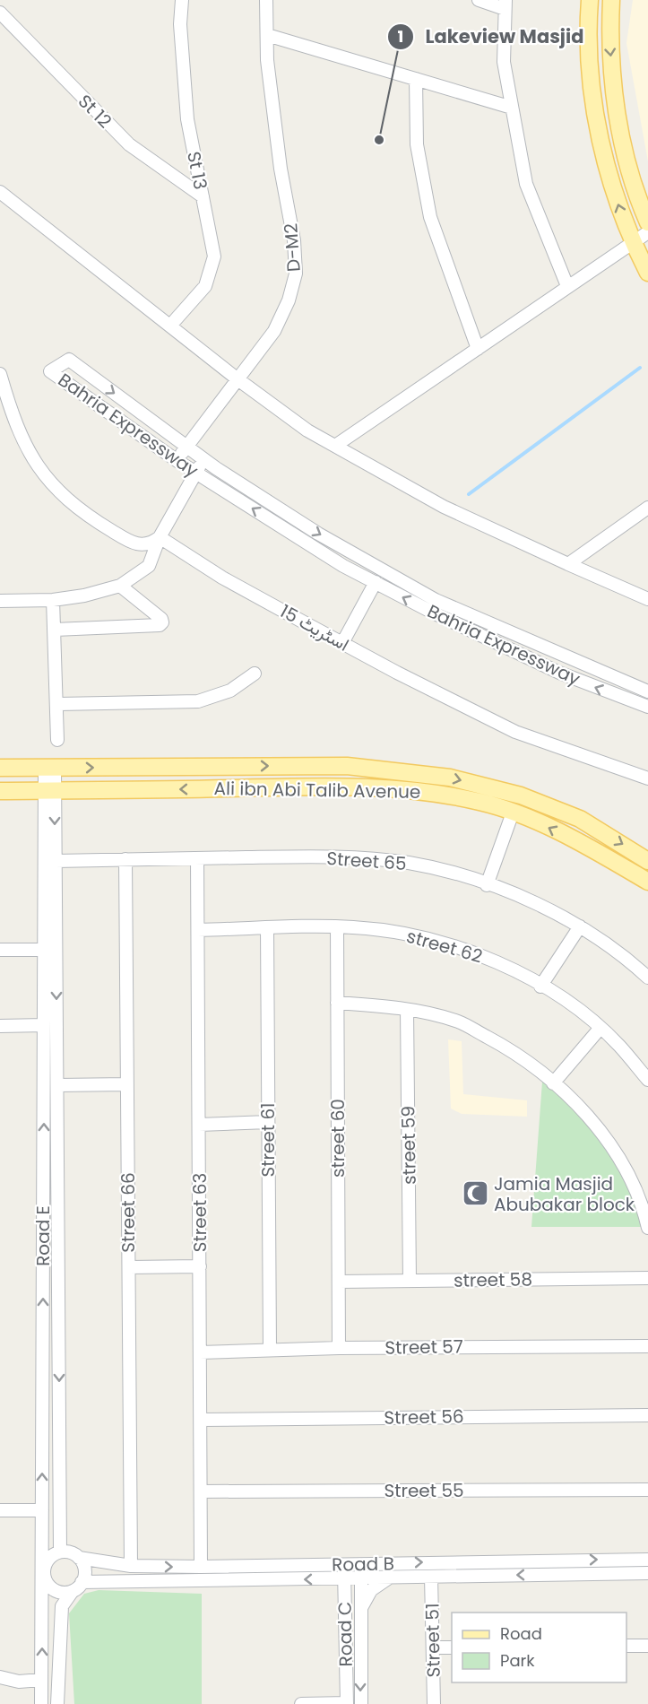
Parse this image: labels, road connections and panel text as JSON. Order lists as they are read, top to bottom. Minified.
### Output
{"streets":{"main road":["Ali ibn Abi Talib Avenue"],"street":["St 12","St 13","D-M2","Bahria Expressway","اسٹریٹ 15","Street 65","street 62","street 60","Street 61","street 59","Street 66","Street 63","Road E","street 58","Street 57","Street 56","Street 55","Road B","Road C","Street 51"]},"crossings":[["St 12","St 13"],["D-M2","Bahria Expressway"],["Ali ibn Abi Talib Avenue","Road E"],["Street 65","Street 66"],["Street 65","Street 63"],["Street 65","Road E"],["street 62","street 60"],["street 62","Street 61"],["street 62","Street 63"],["street 60","street 58"],["street 60","Street 57"],["Street 61","Street 57"],["street 59","street 58"],["Street 66","Road B"],["Street 63","Street 57"],["Street 63","Street 56"],["Street 63","Street 55"],["Street 63","Road B"],["Road E","Road B"],["Road B","Road C"],["Road B","Street 51"]],"places":{"other":["Lakeview Masjid"],"mosque":["Jamia Masjid Abubakar block"]},"legend":["Road","Park"]}
